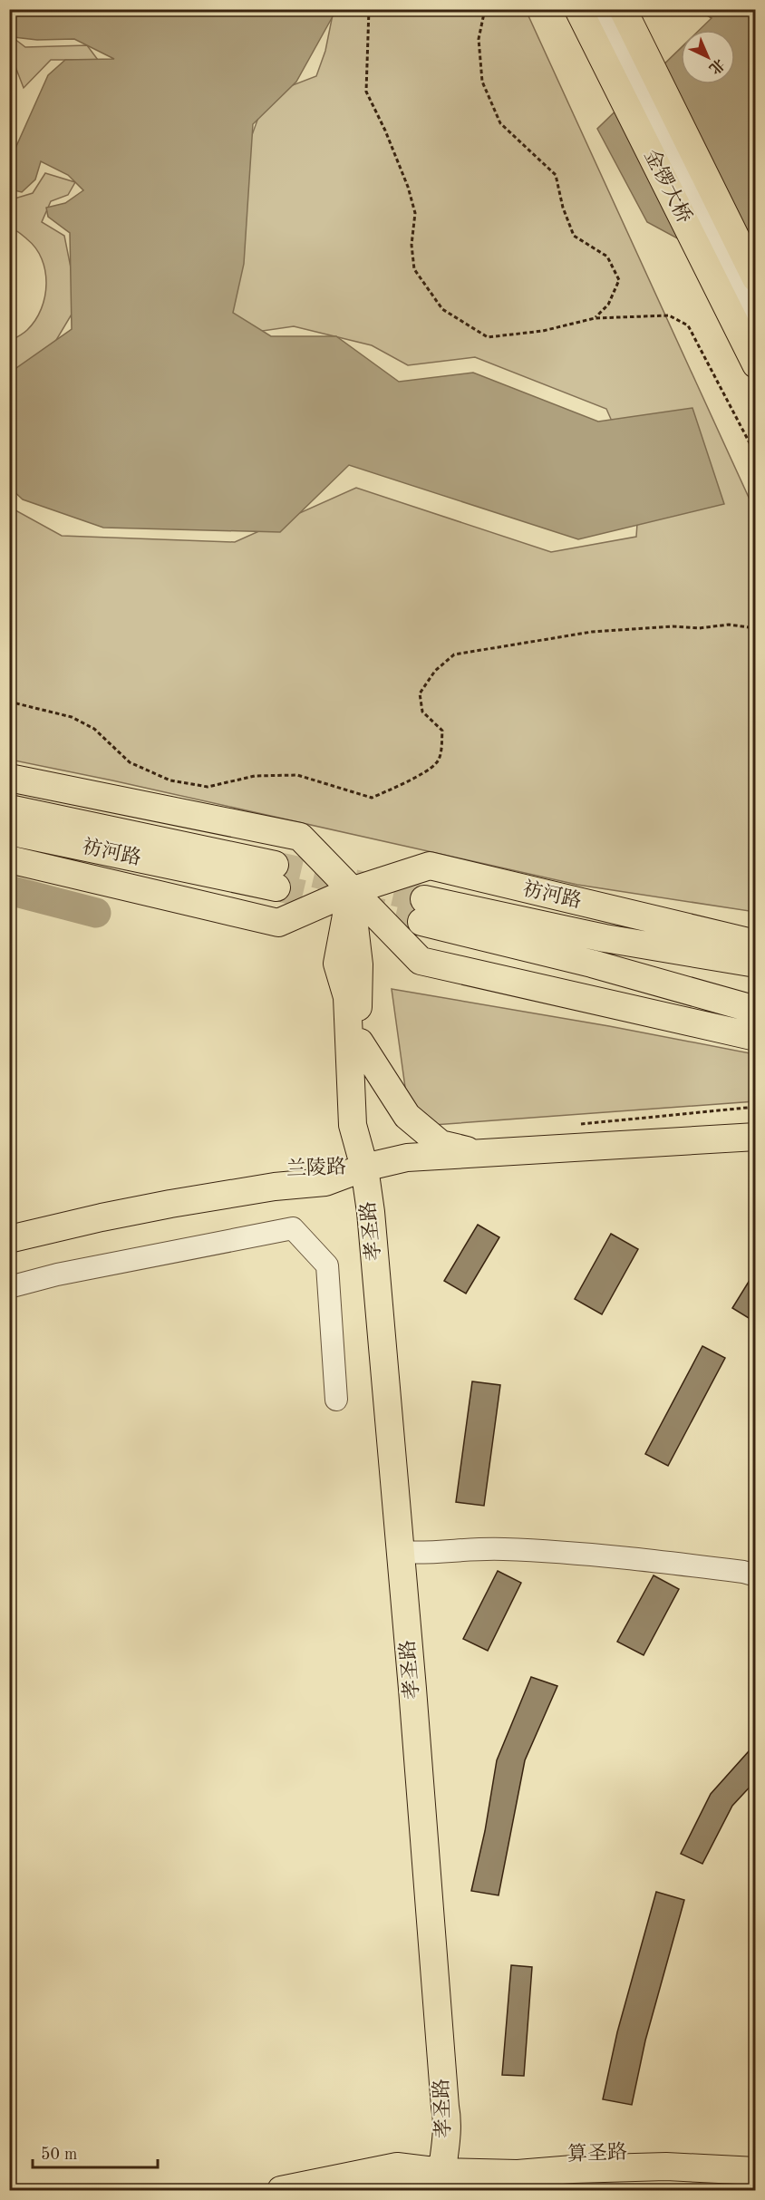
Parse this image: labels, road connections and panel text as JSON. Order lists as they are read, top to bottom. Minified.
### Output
{"streets":{"main road":["金锣大桥","祊河路","兰陵路","孝圣路","算圣路"]},"crossings":[["祊河路","孝圣路"],["兰陵路","孝圣路"],["孝圣路","算圣路"]],"scale_bar":"50 m","north":"bottom right"}
